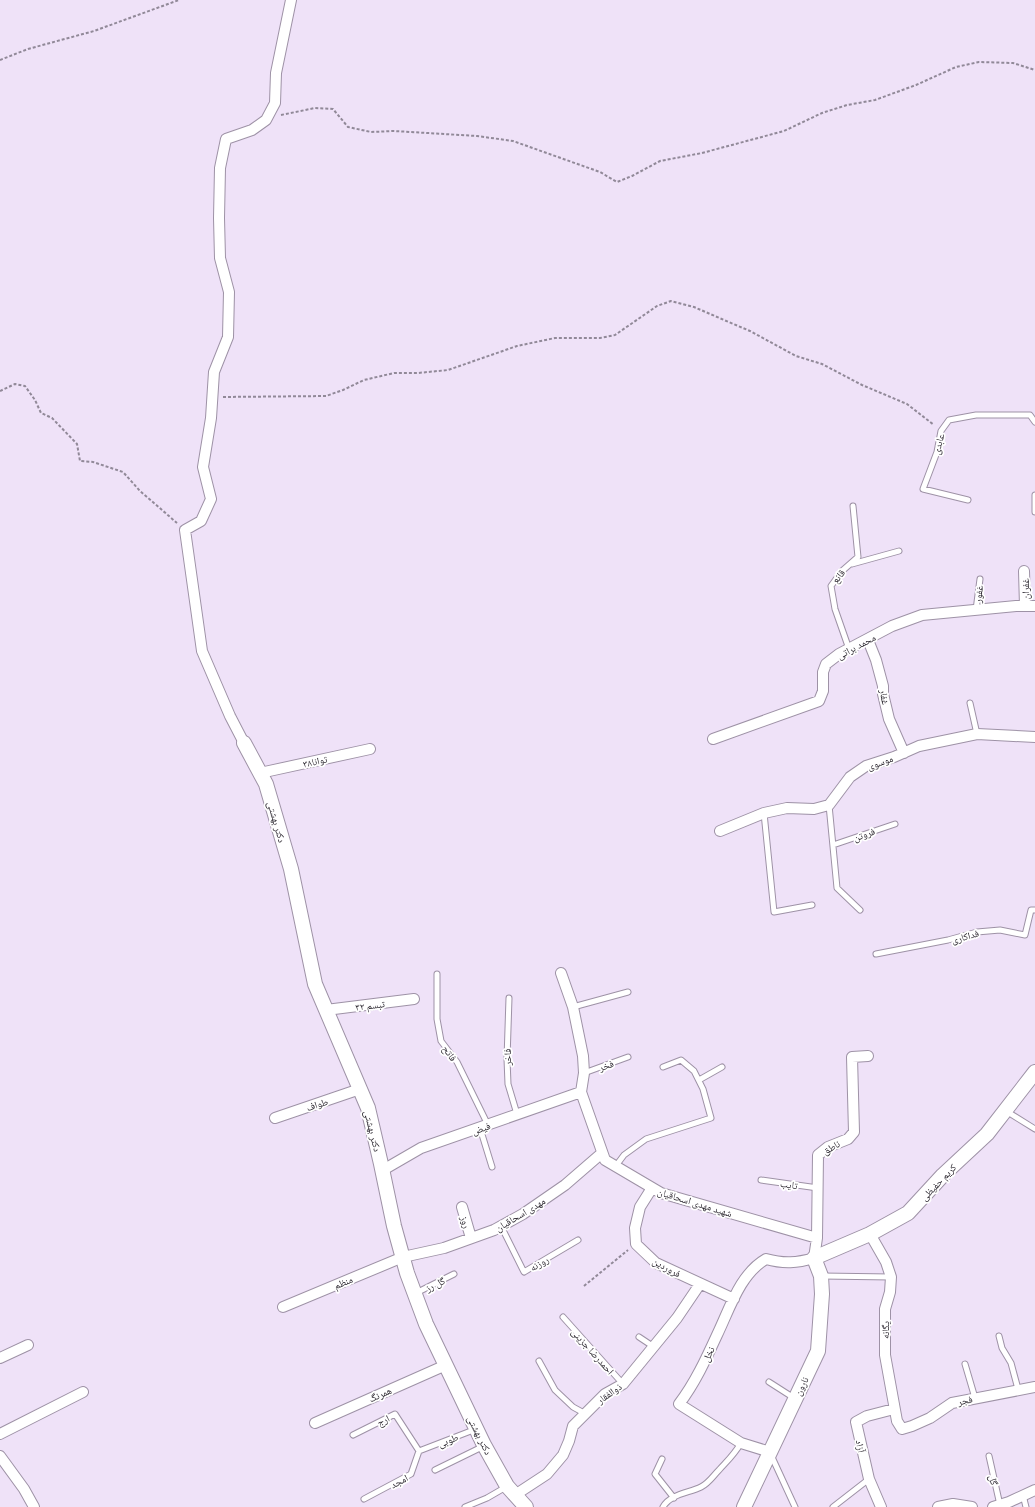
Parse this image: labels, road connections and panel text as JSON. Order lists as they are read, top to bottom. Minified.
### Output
{"streets":{"street":["غفران","محمد براتی","غفار","توانا۳۸","موسوی","دکتر بهشتی","تبسم ۳۲","طواف","فیض","ناطق","کریم حفیظی","شهید مهدی اسحاقیان","مهدی اسحاقیان","روز","فروردین","منظم","یگانه","نخل","نارون","ذوالفقار","همرنگ","فجر","آزاد"],"lane":["عابدی","قانع","غفور","فروتن","فداکاری","فاتح","فاخر","فخر","تایب","روزنه","گل رز","احمدرضا جزینی","ارج","طوبی","گل","امجد"]},"crossings":[["قانع","محمد براتی"],["غفران","محمد براتی"],["غفور","محمد براتی"],["محمد براتی","غفار"],["غفار","موسوی"],["توانا۳۸","دکتر بهشتی"],["دکتر بهشتی","تبسم ۳۲"],["دکتر بهشتی","طواف"],["دکتر بهشتی","فیض"],["دکتر بهشتی","مهدی اسحاقیان"],["دکتر بهشتی","منظم"],["دکتر بهشتی","گل رز"],["دکتر بهشتی","ذوالفقار"],["دکتر بهشتی","همرنگ"],["دکتر بهشتی","طوبی"],["فاتح","فیض"],["فاخر","فیض"],["فخر","شهید مهدی اسحاقیان"],["فیض","شهید مهدی اسحاقیان"],["ناطق","کریم حفیظی"],["ناطق","تایب"],["ناطق","شهید مهدی اسحاقیان"],["ناطق","نخل"],["ناطق","نارون"],["کریم حفیظی","یگانه"],["کریم حفیظی","نخل"],["کریم حفیظی","نارون"],["شهید مهدی اسحاقیان","مهدی اسحاقیان"],["مهدی اسحاقیان","روز"],["مهدی اسحاقیان","روزنه"],["مهدی اسحاقیان","منظم"],["فروردین","نخل"],["فروردین","ذوالفقار"],["یگانه","فجر"],["یگانه","آزاد"],["احمدرضا جزینی","ذوالفقار"],["نخل","نارون"],["ارج","طوبی"],["ارج","امجد"],["طوبی","امجد"]]}
